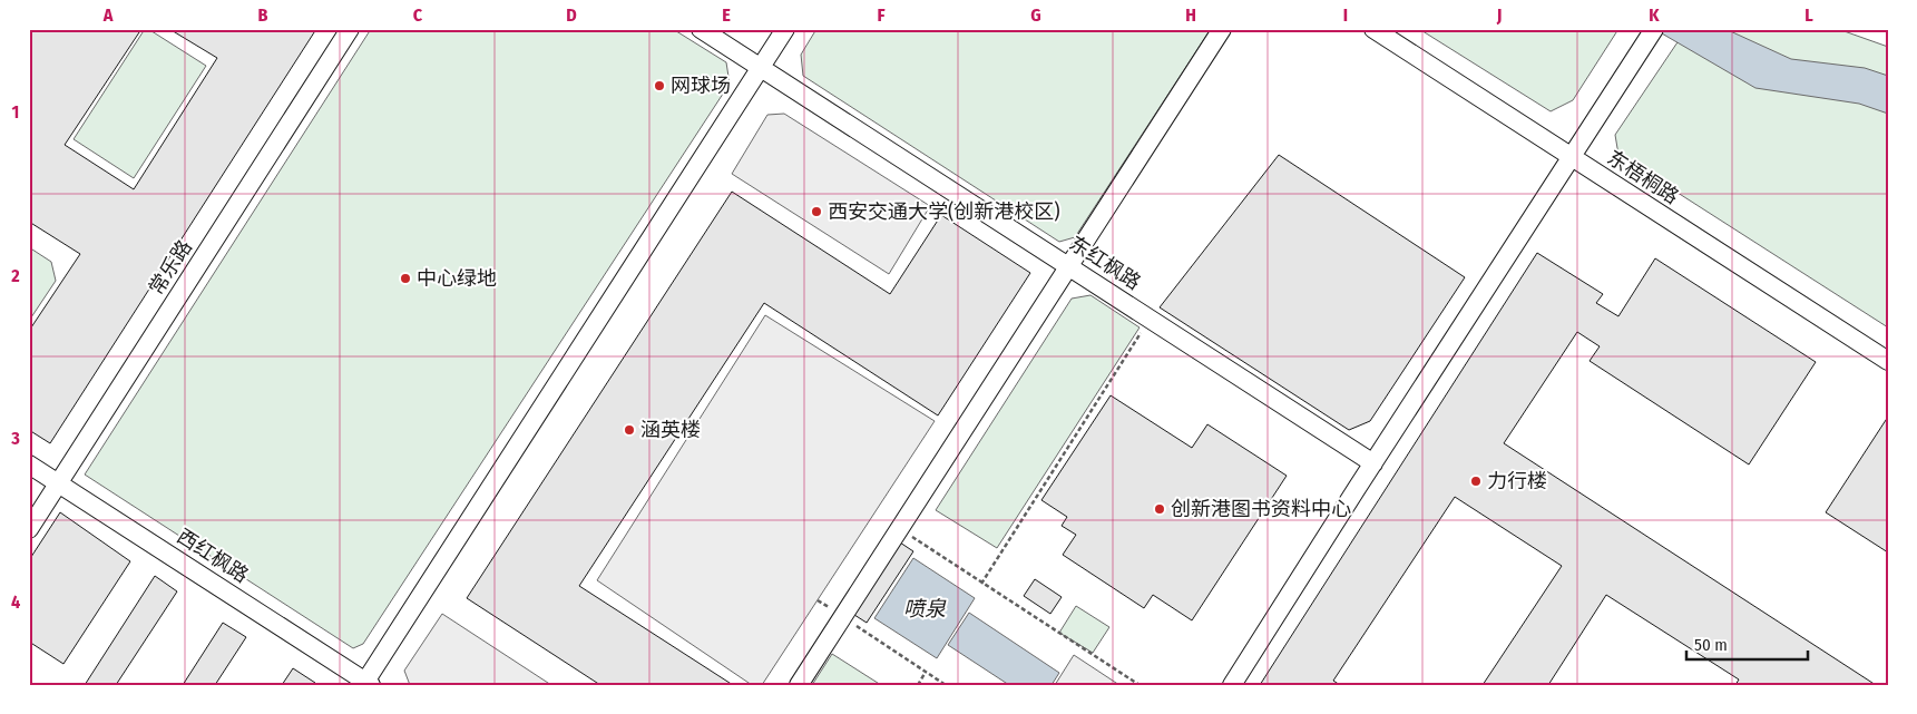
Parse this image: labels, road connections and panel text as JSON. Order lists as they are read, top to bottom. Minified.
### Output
{"streets":{"street":["东梧桐路","东红枫路","常乐路","西红枫路"]},"crossings":[["常乐路","西红枫路"]],"water":["喷泉"],"places":["网球场","西安交通大学(创新港校区)","中心绿地","涵英楼","力行楼","创新港图书资料中心"],"scale_bar":"50 m","grid":{"columns":["A","B","C","D","E","F","G","H","I","J","K","L"],"rows":["1","2","3","4"]}}
